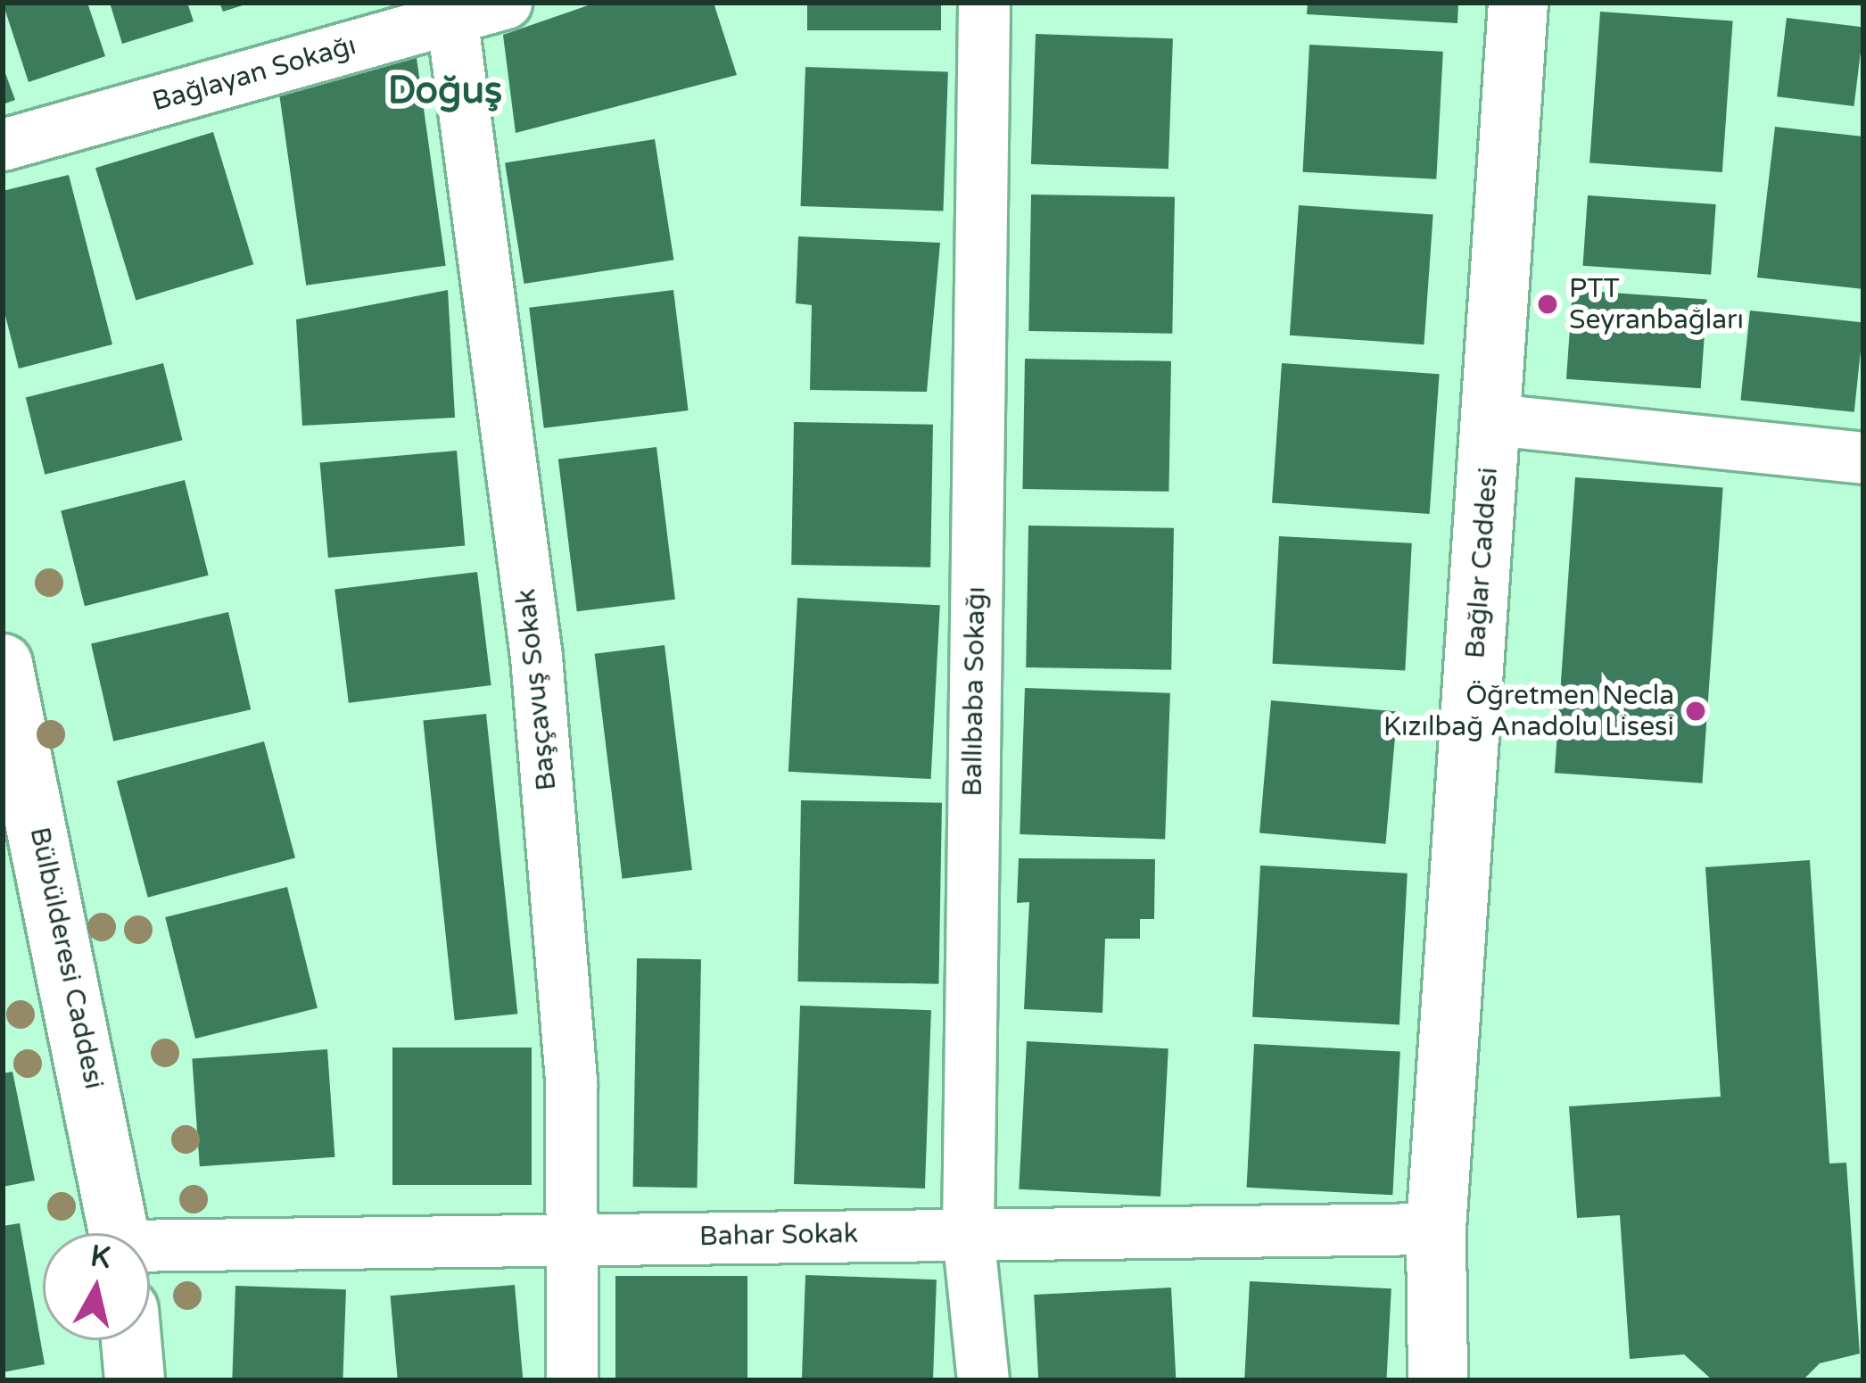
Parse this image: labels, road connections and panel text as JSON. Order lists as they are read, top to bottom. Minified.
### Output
{"streets":{"main road":["Bağlar Caddesi","Bülbülderesi Caddesi"],"street":["Bağlayan Sokağı","Başçavuş Sokak","Ballıbaba Sokağı","Bahar Sokak"]},"crossings":[["Bağlayan Sokağı","Başçavuş Sokak"],["Bağlar Caddesi","Bahar Sokak"],["Başçavuş Sokak","Bahar Sokak"],["Ballıbaba Sokağı","Bahar Sokak"]],"districts":["Doğuş"],"places":["PTT Seyranbağları","Öğretmen Necla Kızılbağ Anadolu Lisesi"],"north":"top"}
